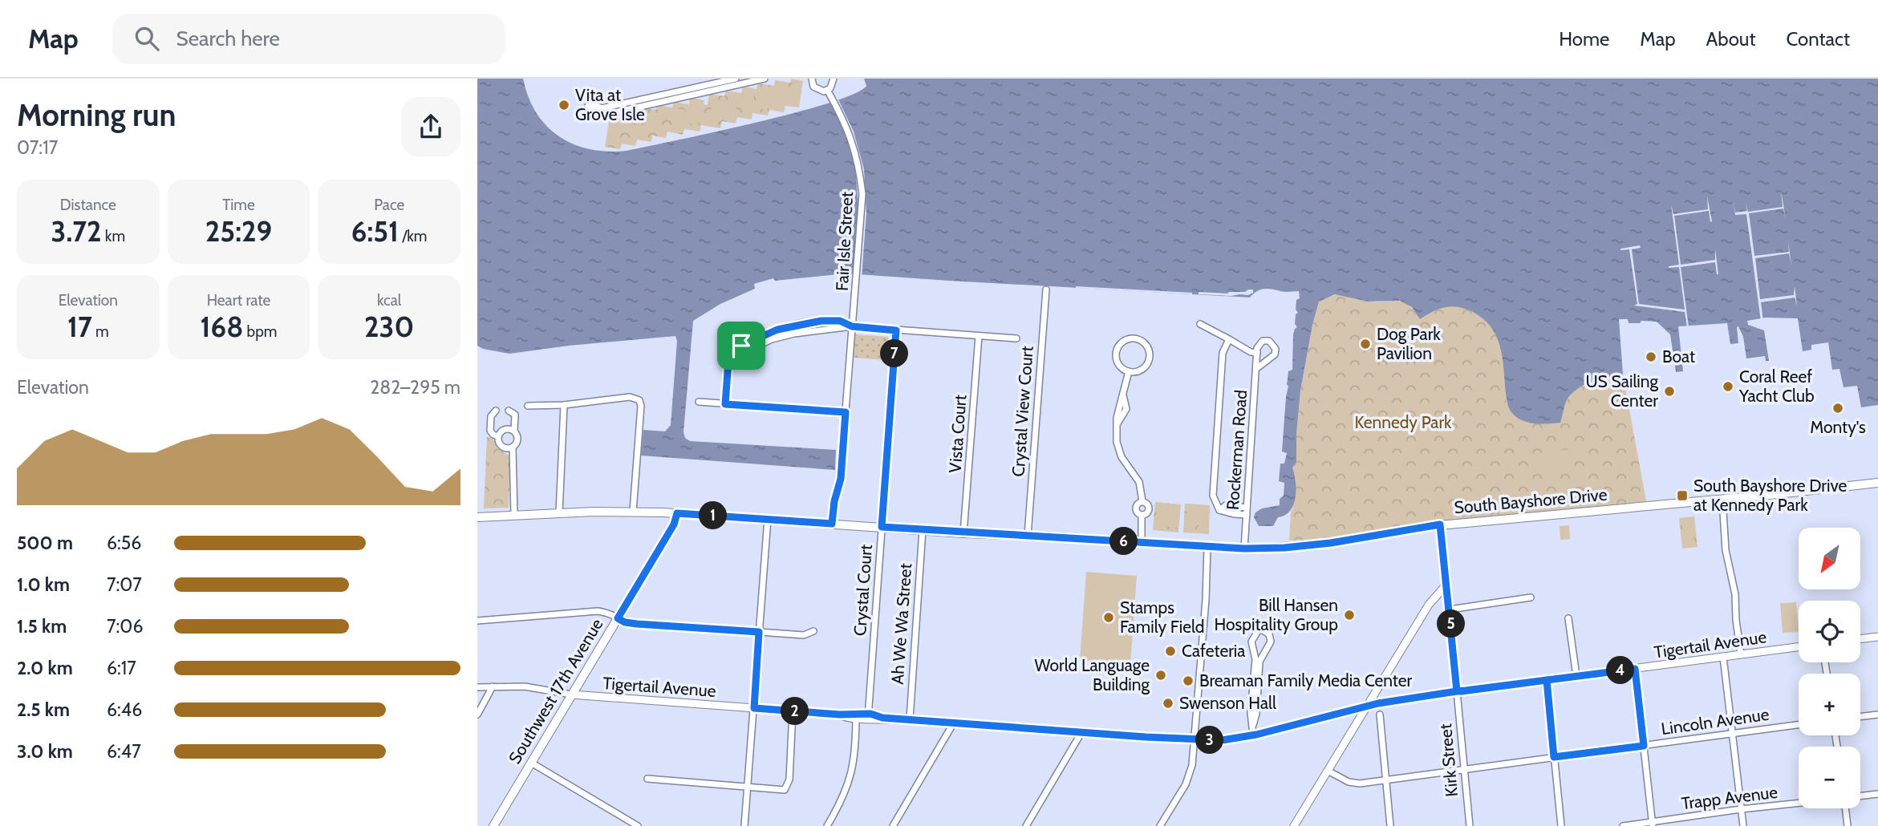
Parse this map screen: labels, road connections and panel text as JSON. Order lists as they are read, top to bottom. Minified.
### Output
{"streets":{"main road":["South Bayshore Drive","Southwest 17th Avenue"],"street":["Fair Isle Street","Crystal View Court","Vista Court","Rockerman Road","Crystal Court","Ah We Wa Street","Tigertail Avenue","Lincoln Avenue","Kirk Street","Trapp Avenue"]},"crossings":[["Fair Isle Street","South Bayshore Drive"],["Crystal View Court","South Bayshore Drive"],["Vista Court","South Bayshore Drive"],["Rockerman Road","South Bayshore Drive"],["South Bayshore Drive","Crystal Court"],["South Bayshore Drive","Ah We Wa Street"],["South Bayshore Drive","Southwest 17th Avenue"],["South Bayshore Drive","Kirk Street"],["Crystal Court","Tigertail Avenue"],["Ah We Wa Street","Tigertail Avenue"],["Tigertail Avenue","Southwest 17th Avenue"],["Tigertail Avenue","Kirk Street"],["Lincoln Avenue","Kirk Street"]],"parks":["Kennedy Park"],"places":{"other":["Vita at Grove Isle","Dog Park Pavilion","Boat","Coral Reef Yacht Club","US Sailing Center","Monty's","Bill Hansen Hospitality Group","Stamps Family Field","Cafeteria","World Language Building","Breaman Family Media Center","Swenson Hall"],"transit":["South Bayshore Drive at Kennedy Park"]},"north":"bottom left","page":{"header":"Map","search":"Search here","nav":["Home","Map","About","Contact"],"heading":["Morning run","07:17"],"stats":[["Distance","3.72 km"],["Time","25:29"],["Pace","6:51 /km"],["Elevation","17 m"],["Heart rate","168 bpm"],["kcal","230"]],"pins":["7","1","6","5","4","2","3"],"chart":["Elevation","282–295 m"],"list":[{"name":"500 m","note":"6:56"},{"name":"1.0 km","note":"7:07"},{"name":"1.5 km","note":"7:06"},{"name":"2.0 km","note":"6:17"},{"name":"2.5 km","note":"6:46"},{"name":"3.0 km","note":"6:47"}],"map_buttons":["+","−"]}}
